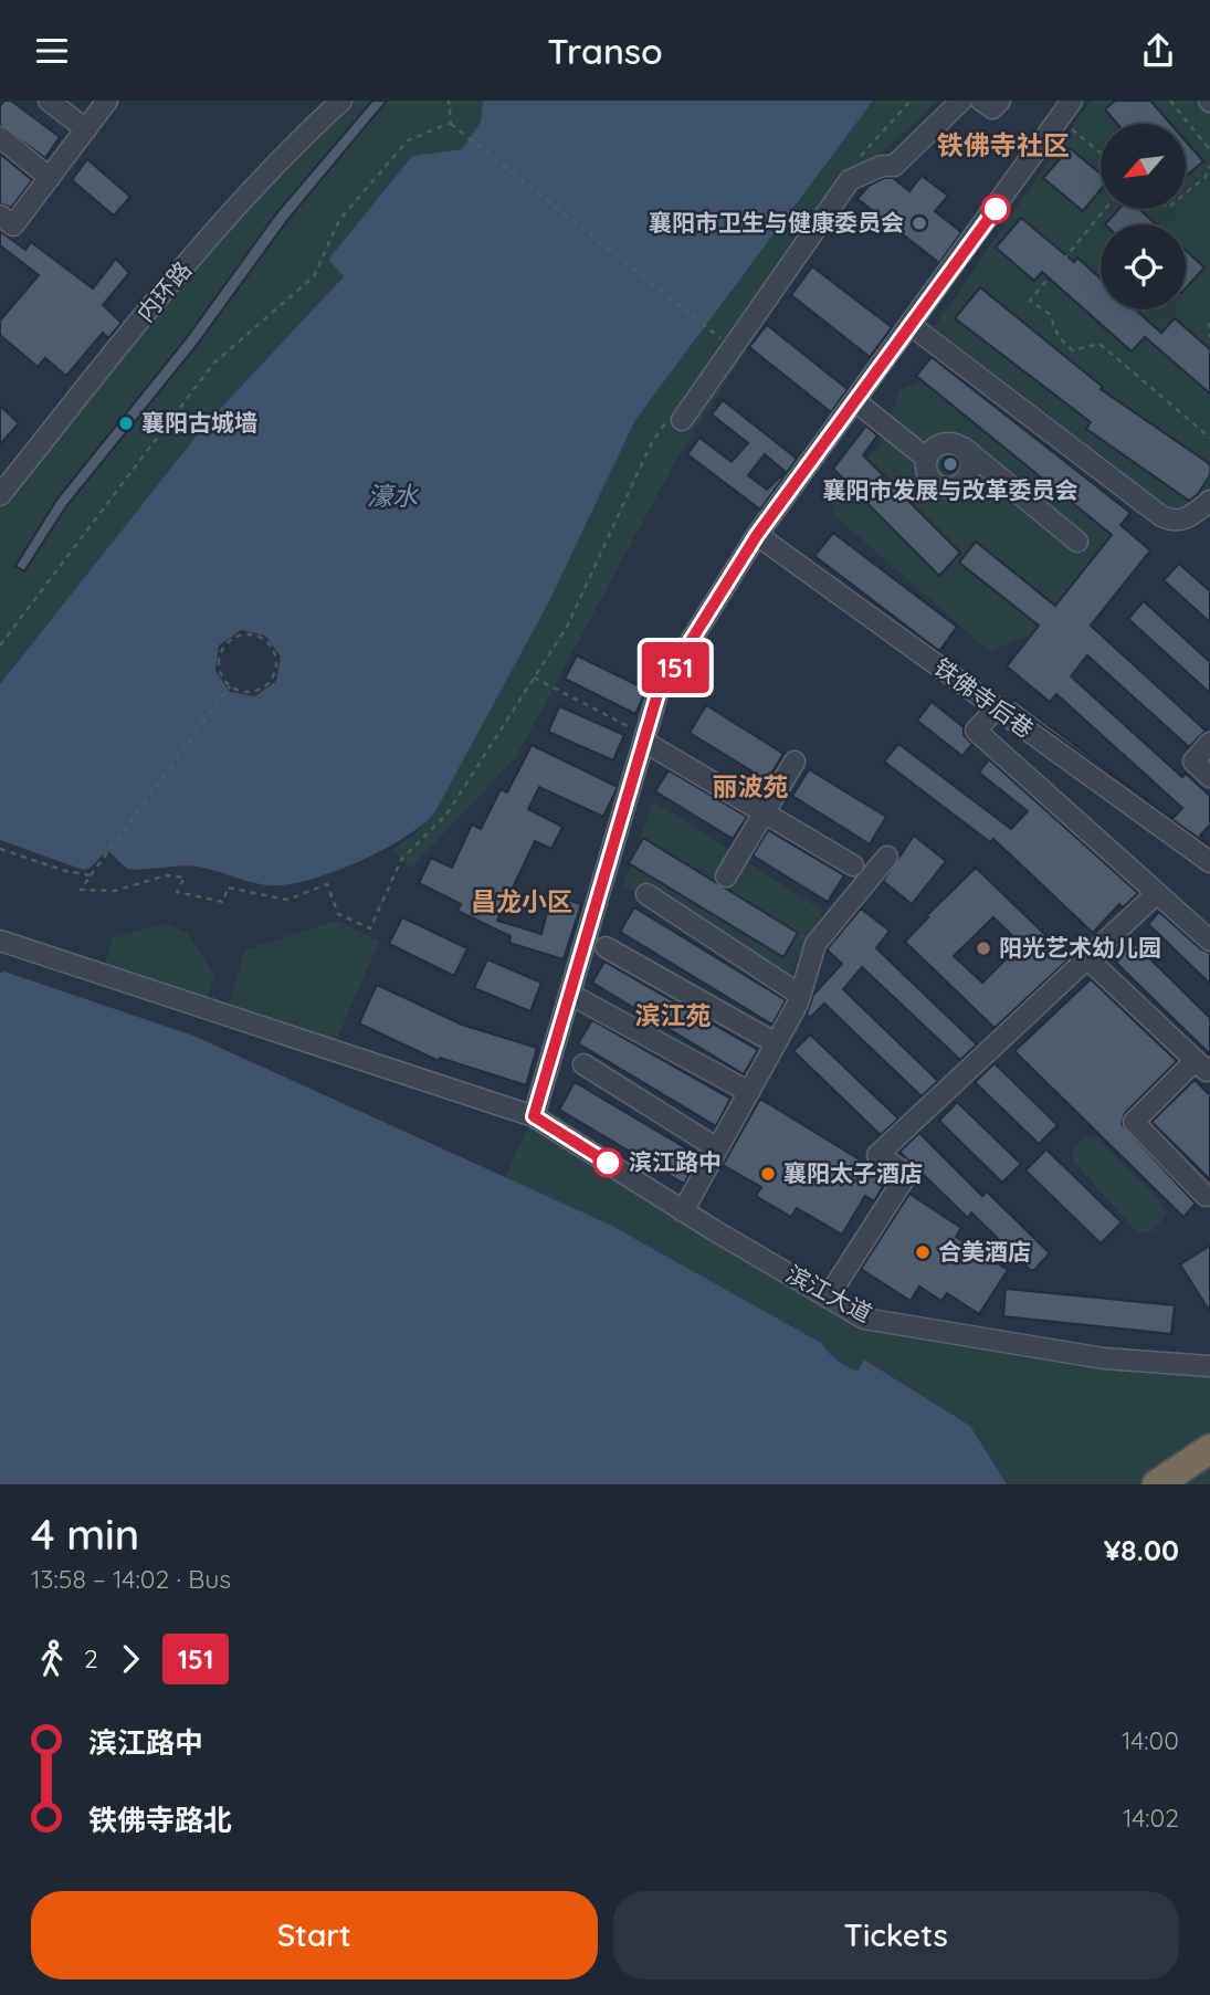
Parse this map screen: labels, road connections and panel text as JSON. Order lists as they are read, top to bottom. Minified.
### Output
{"streets":{"street":["内环路","铁佛寺后巷","滨江大道"]},"districts":["铁佛寺社区","丽波苑","昌龙小区","滨江苑"],"water":["濠水"],"places":["襄阳市卫生与健康委员会","襄阳古城墙","襄阳市发展与改革委员会","阳光艺术幼儿园","滨江路中","襄阳太子酒店","合美酒店"],"lines":["bus line 151"],"north":"bottom left","page":{"header":"Transo","on_map":"151","heading":["4 min","13:58 – 14:02 · Bus","¥8.00"],"legs":["2","151"],"list":[{"name":"滨江路中","value":"14:00"},{"name":"铁佛寺路北","value":"14:02"}],"buttons":["Start","Tickets"]}}
